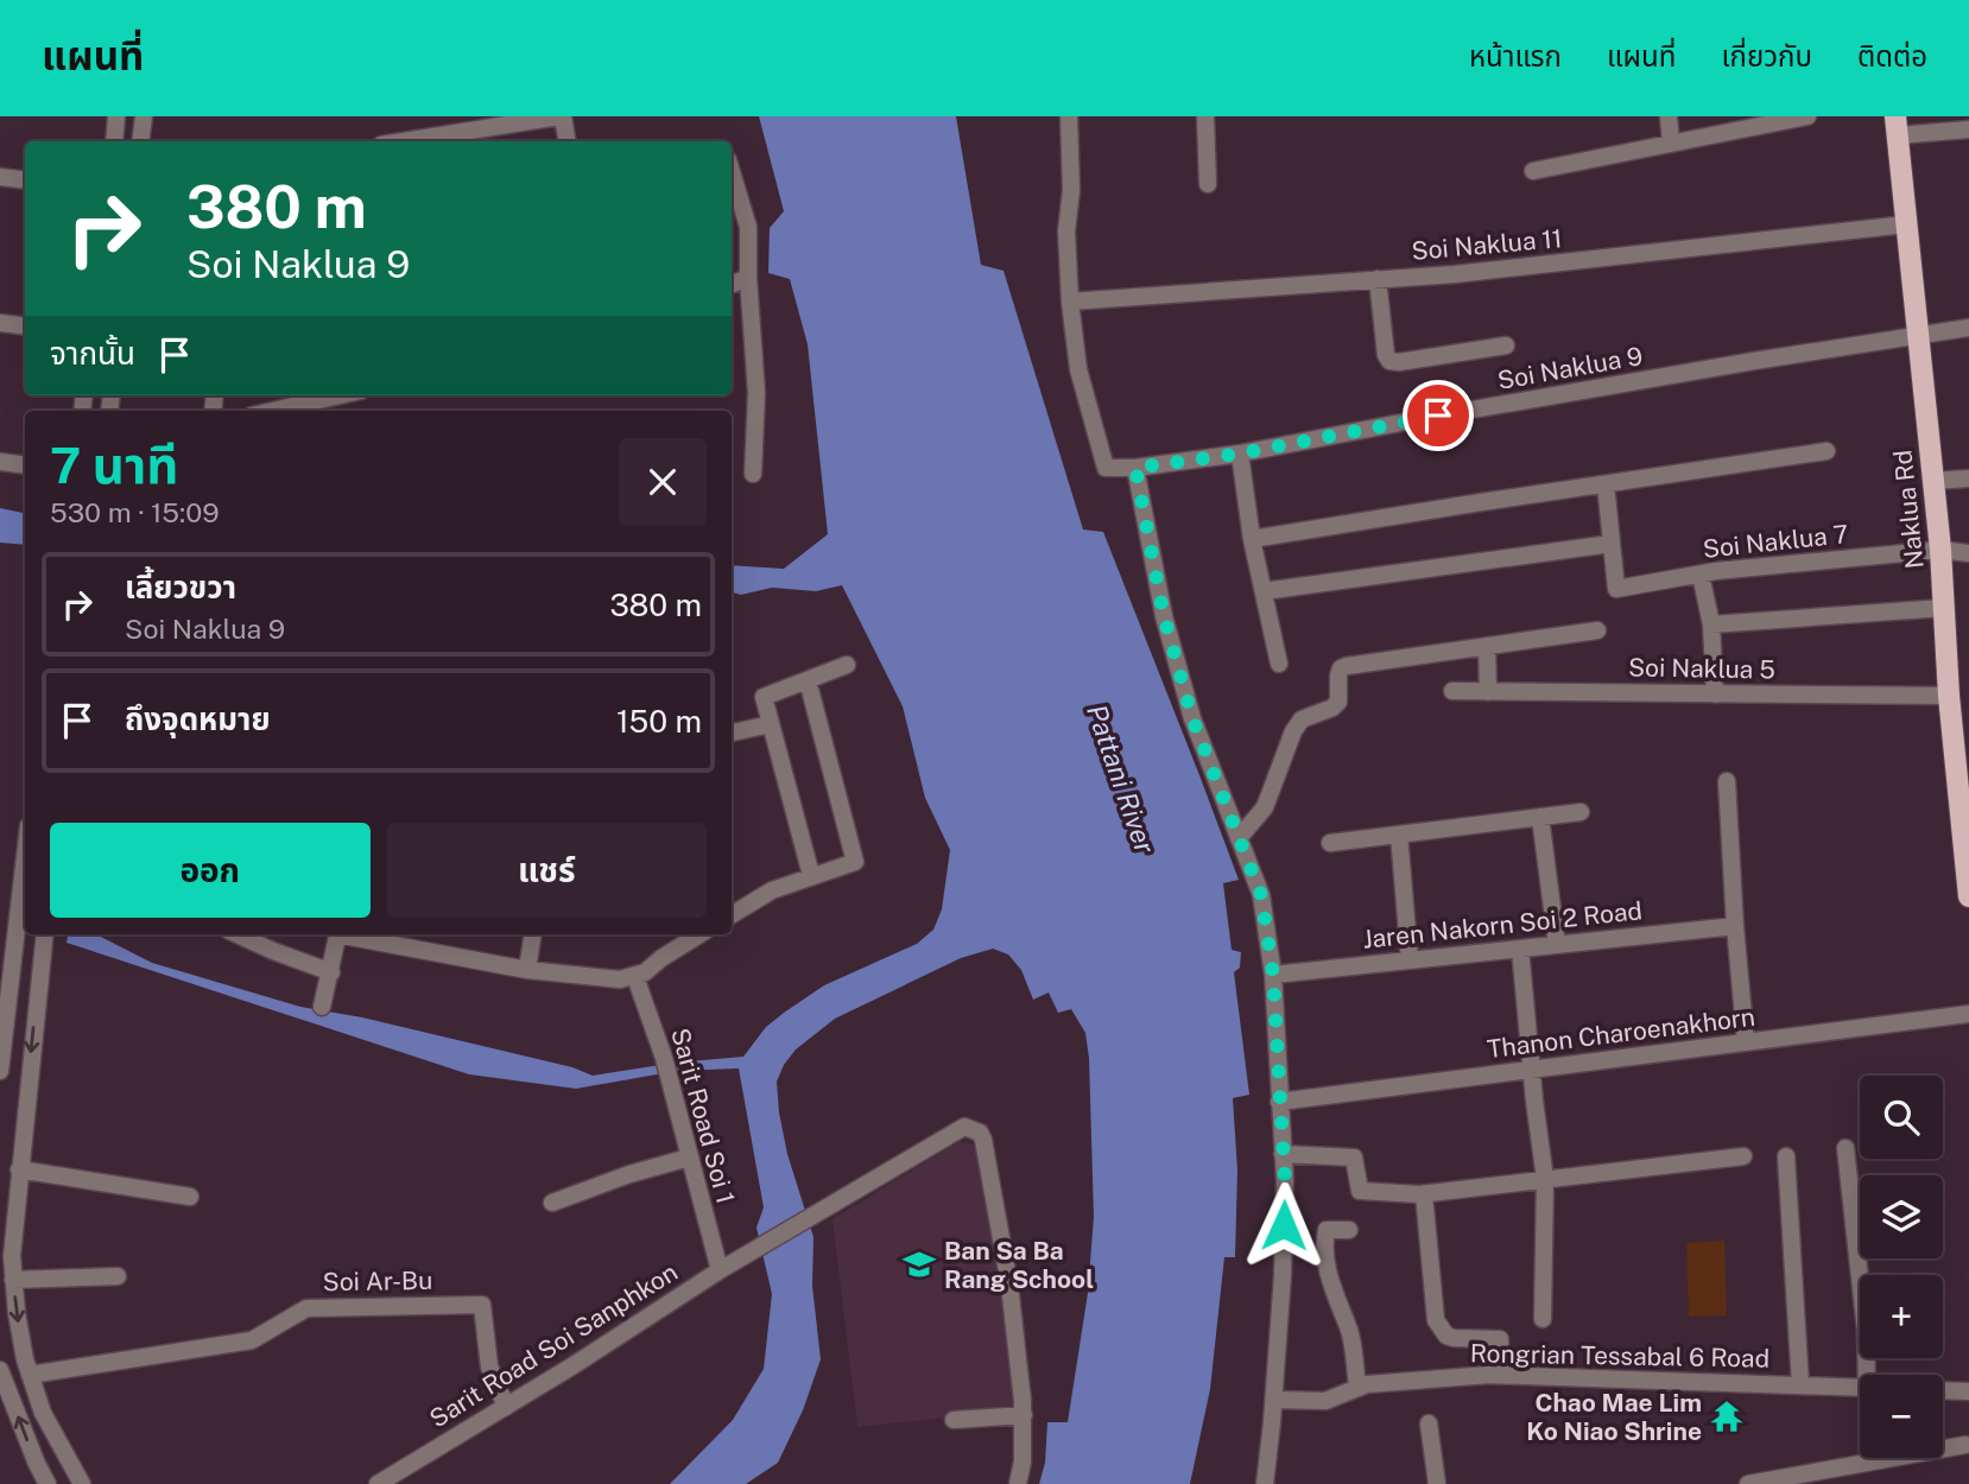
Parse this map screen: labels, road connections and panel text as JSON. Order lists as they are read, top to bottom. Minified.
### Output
{"streets":{"main road":["Naklua Rd"],"street":["Soi Naklua 11","Soi Naklua 9","Soi Naklua 7","Soi Naklua 5","Jaren Nakorn Soi 2 Road","Thanon Charoenakhorn","Sarit Road Soi 1","Soi Ar-Bu","Sarit Road Soi Sanphkon","Rongrian Tessabal 6 Road"]},"crossings":[["Soi Naklua 11","Soi Naklua 9"],["Soi Naklua 11","Naklua Rd"],["Soi Naklua 9","Naklua Rd"],["Naklua Rd","Soi Naklua 7"],["Naklua Rd","Soi Naklua 5"],["Sarit Road Soi 1","Sarit Road Soi Sanphkon"],["Soi Ar-Bu","Sarit Road Soi Sanphkon"]],"water":["Pattani River"],"places":{"school or university":["Ban Sa Ba Rang School"],"temple":["Chao Mae Lim Ko Niao Shrine"]},"page":{"header":"แผนที่","nav":["หน้าแรก","แผนที่","เกี่ยวกับ","ติดต่อ"],"turn":["380 m","Soi Naklua 9"],"then":"จากนั้น","heading":["7 นาที","530 m · 15:09"],"list":[{"name":"เลี้ยวขวา","note":"Soi Naklua 9","value":"380 m"},{"name":"ถึงจุดหมาย","value":"150 m"}],"buttons":["ออก","แชร์"],"map_buttons":["+","−"]}}
